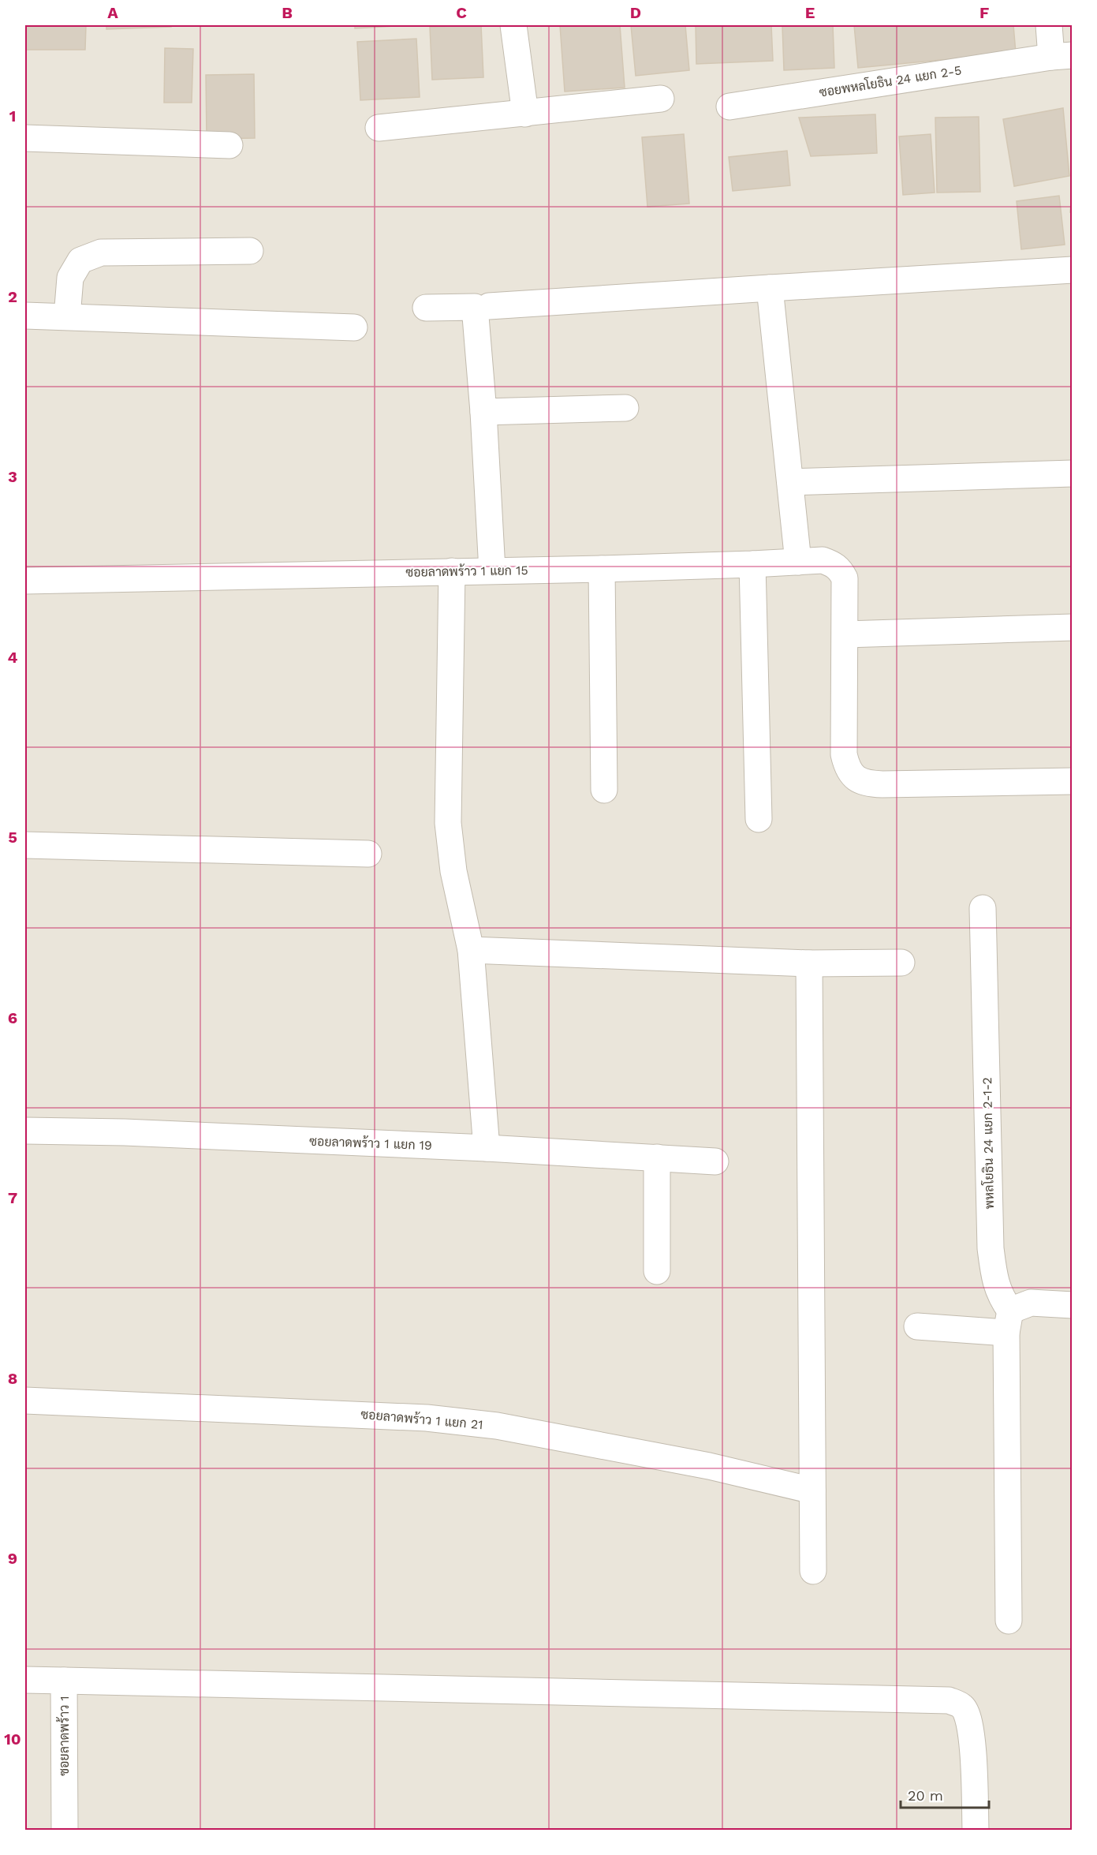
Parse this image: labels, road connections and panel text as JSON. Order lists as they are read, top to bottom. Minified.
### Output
{"streets":{"street":["ซอยพหลโยธิน 24 แยก 2-5","ซอยลาดพร้าว 1 แยก 15","ซอยลาดพร้าว 1 แยก 19","พหลโยธิน 24 แยก 2-1-2","ซอยลาดพร้าว 1 แยก 21","ซอยลาดพร้าว 1"]},"scale_bar":"20 m","grid":{"columns":["A","B","C","D","E","F"],"rows":["1","2","3","4","5","6","7","8","9","10"]}}
